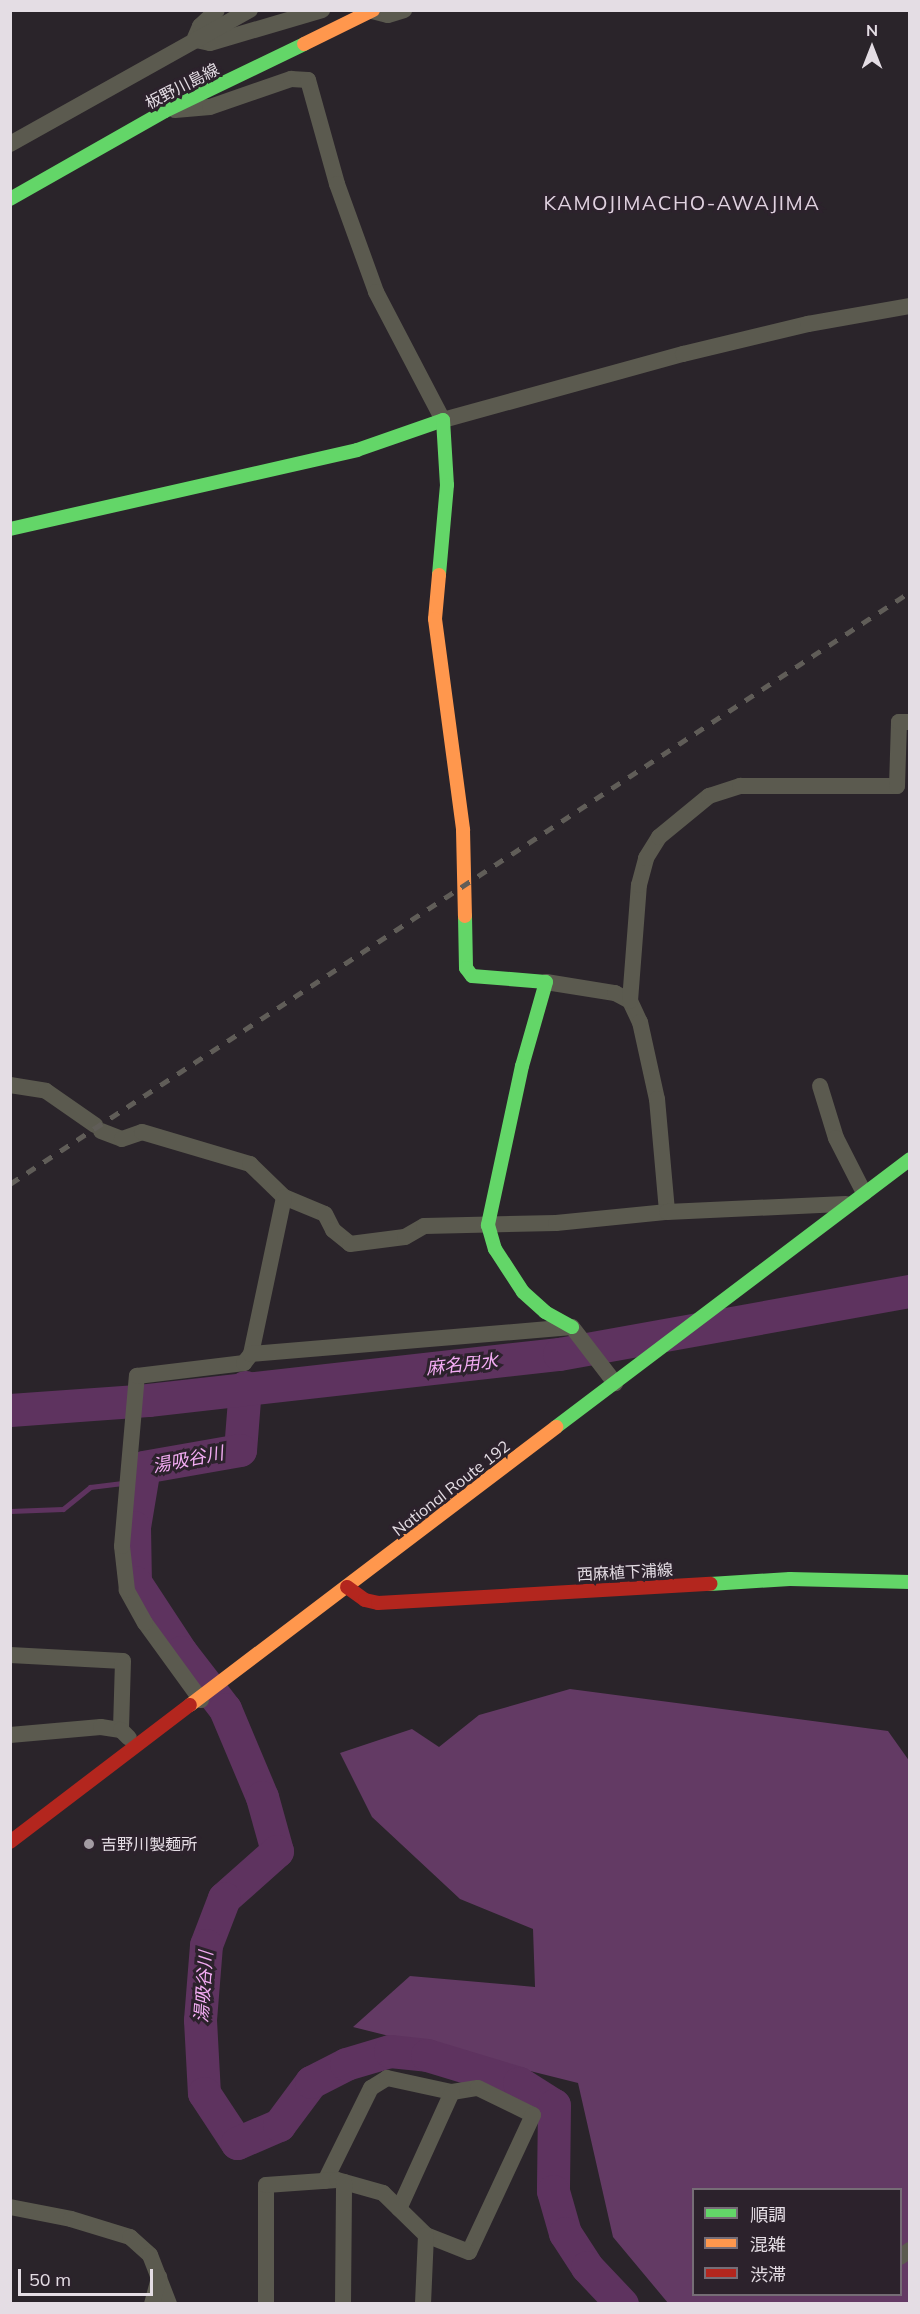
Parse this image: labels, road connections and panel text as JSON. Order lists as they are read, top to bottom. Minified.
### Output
{"streets":{"main road":["板野川島線","National Route 192","西麻植下浦線"]},"crossings":[["National Route 192","西麻植下浦線"]],"districts":["KAMOJIMACHO-AWAJIMA"],"water":["麻名用水","湯吸谷川"],"places":["吉野川製麺所"],"legend":["順調","混雑","渋滞"],"scale_bar":"50 m","north":"top"}
